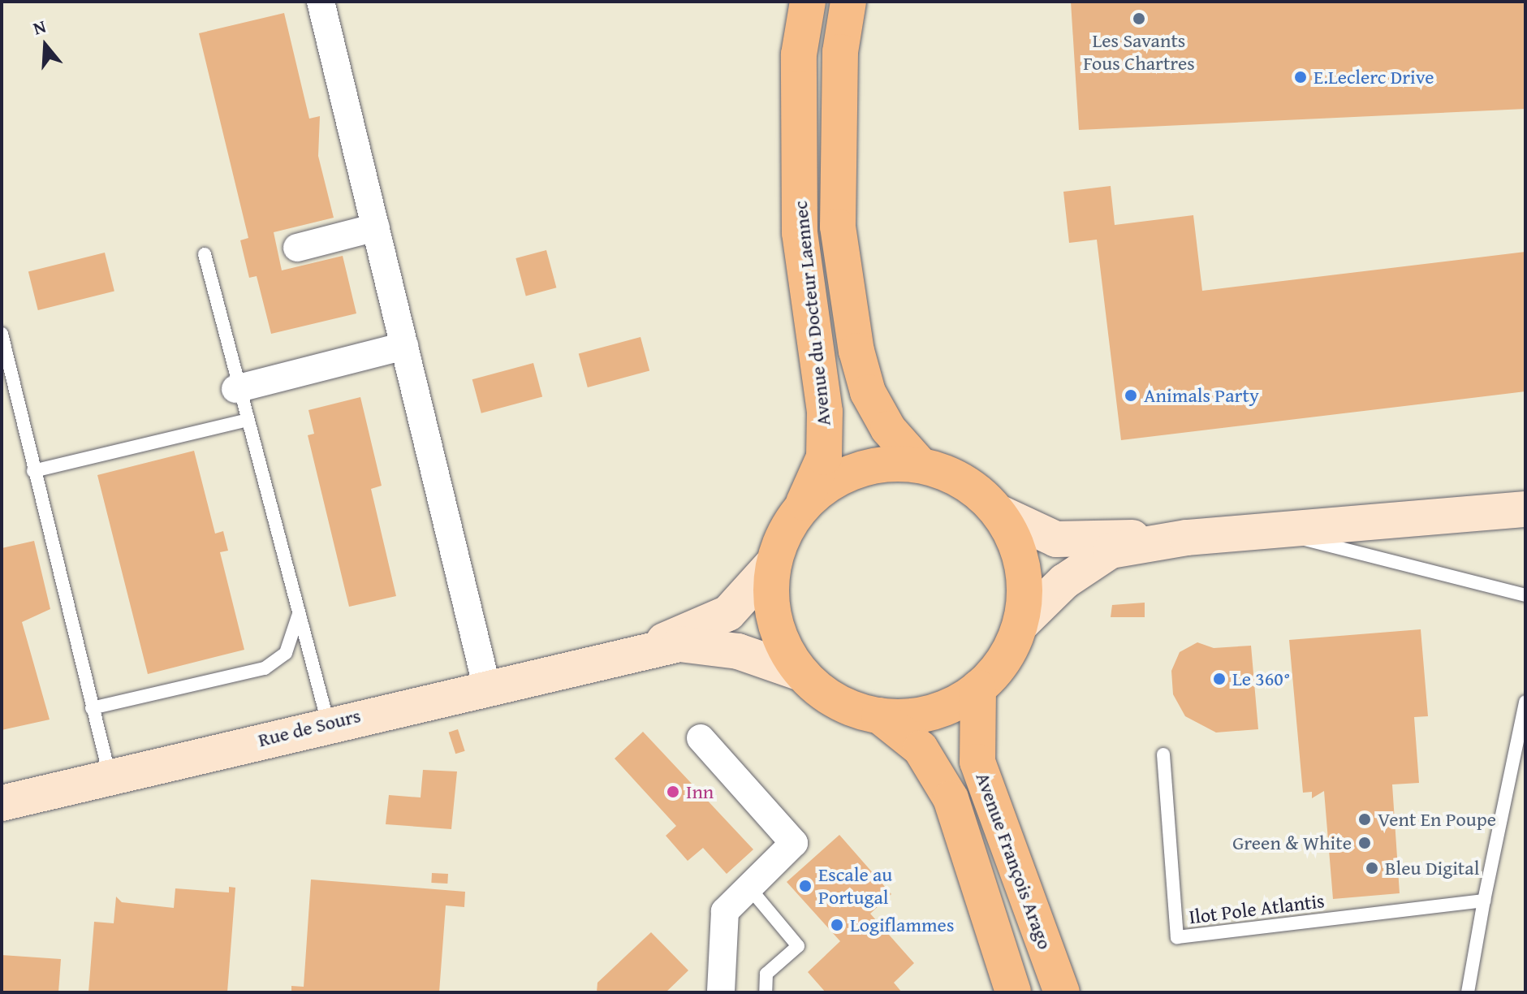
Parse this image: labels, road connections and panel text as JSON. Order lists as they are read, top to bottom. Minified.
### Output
{"streets":{"main road":["Avenue du Docteur Laennec","Rue de Sours","Avenue François Arago"],"lane":["Ilot Pole Atlantis"]},"places":["Les Savants Fous Chartres","E.Leclerc Drive","Animals Party","Le 360°","Inn","Vent En Poupe","Green & White","Bleu Digital","Escale au Portugal","Logiflammes"],"north":"top"}
